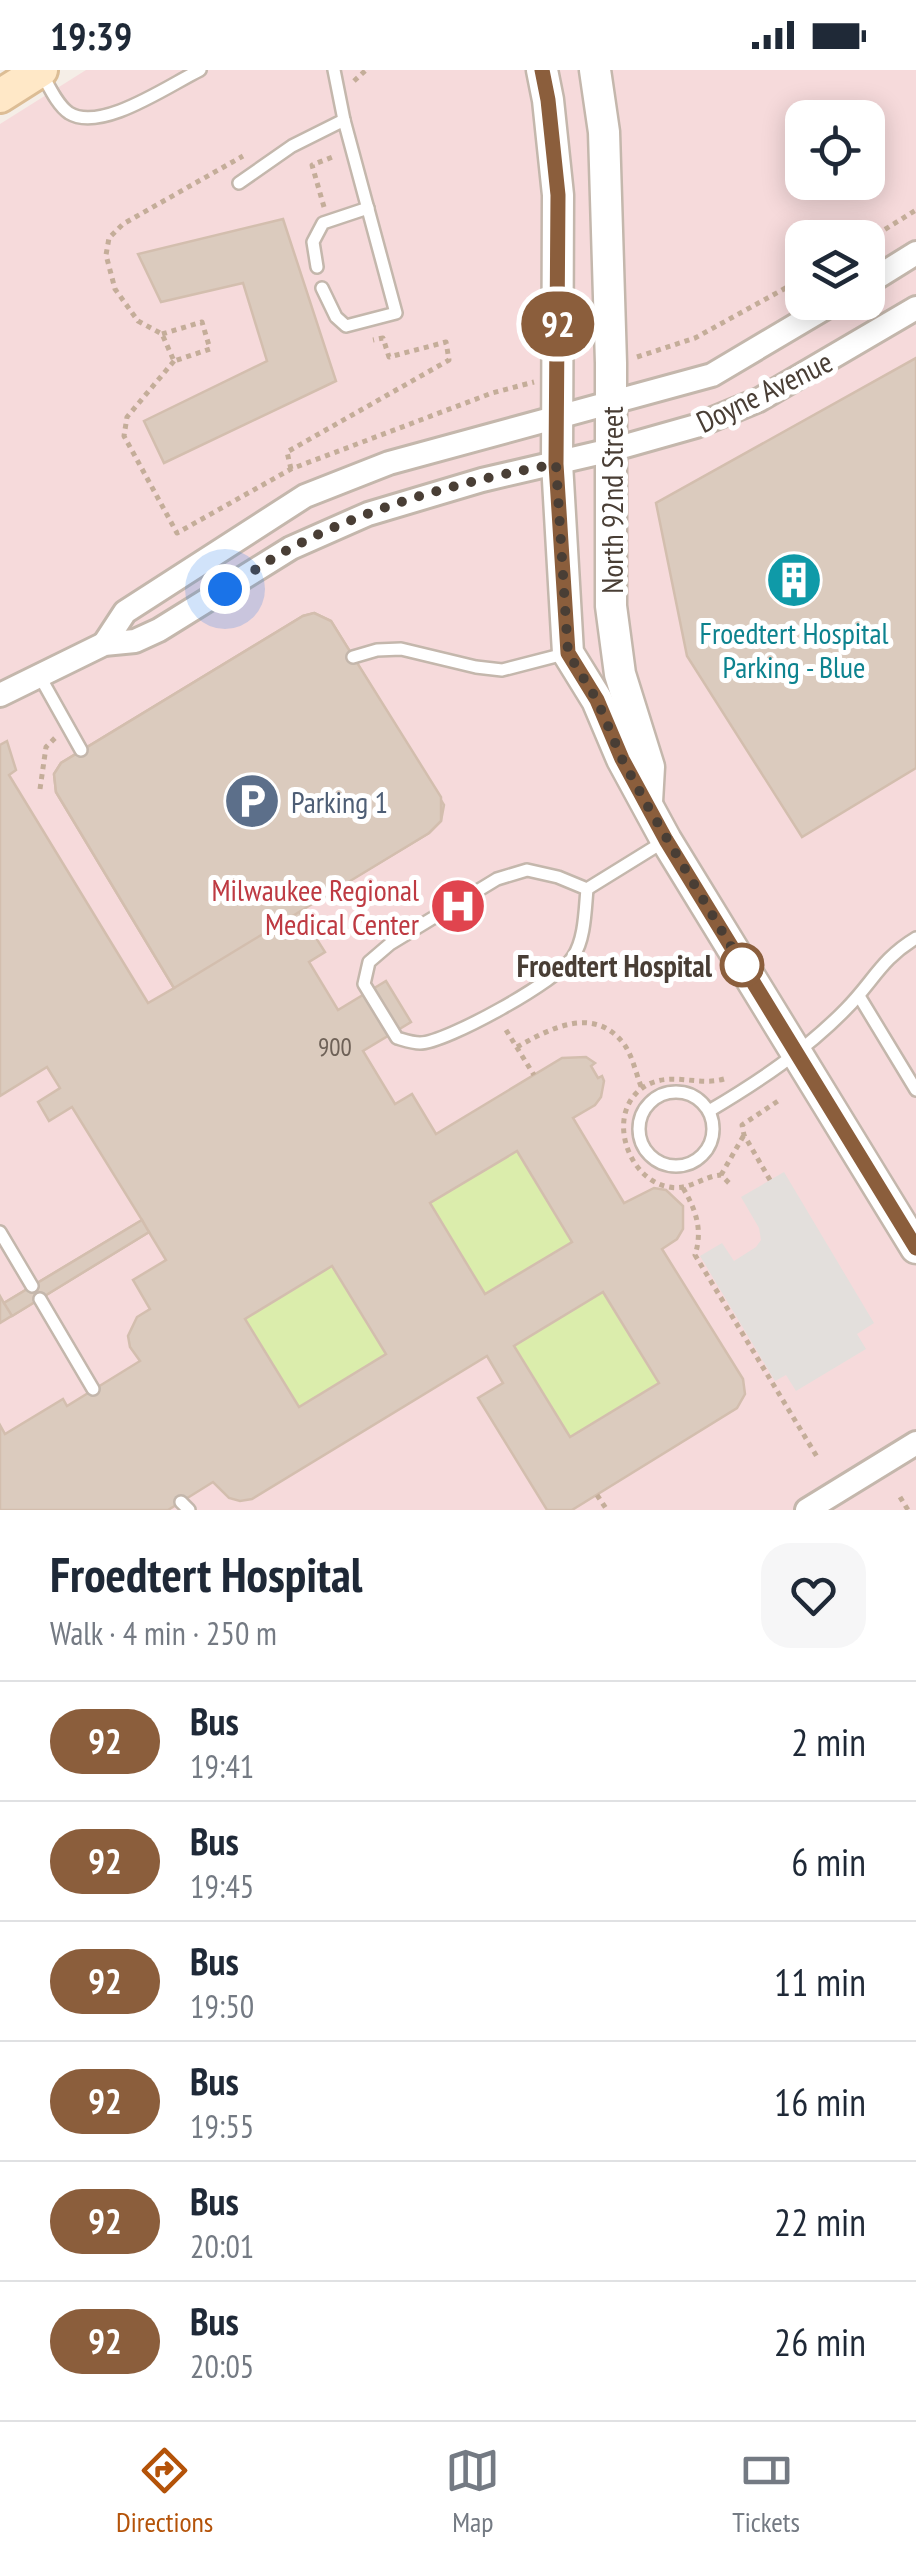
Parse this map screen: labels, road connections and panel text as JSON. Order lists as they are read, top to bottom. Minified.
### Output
{"streets":{"street":["Doyne Avenue","North 92nd Street"]},"crossings":[["Doyne Avenue","North 92nd Street"]],"places":{"building":["Froedtert Hospital Parking - Blue"],"parking":["Parking 1"],"hospital":["Milwaukee Regional Medical Center"],"other":["Froedtert Hospital"]},"lines":["bus line 92"],"house_numbers":["900"],"page":{"status":"19:39","on_map":"92","heading":["Froedtert Hospital","Walk · 4 min · 250 m"],"list":[{"mark":"92","name":"Bus","note":"19:41","value":"2 min"},{"mark":"92","name":"Bus","note":"19:45","value":"6 min"},{"mark":"92","name":"Bus","note":"19:50","value":"11 min"},{"mark":"92","name":"Bus","note":"19:55","value":"16 min"},{"mark":"92","name":"Bus","note":"20:01","value":"22 min"},{"mark":"92","name":"Bus","note":"20:05","value":"26 min"}],"tabs":["Directions","Map","Tickets"]}}
